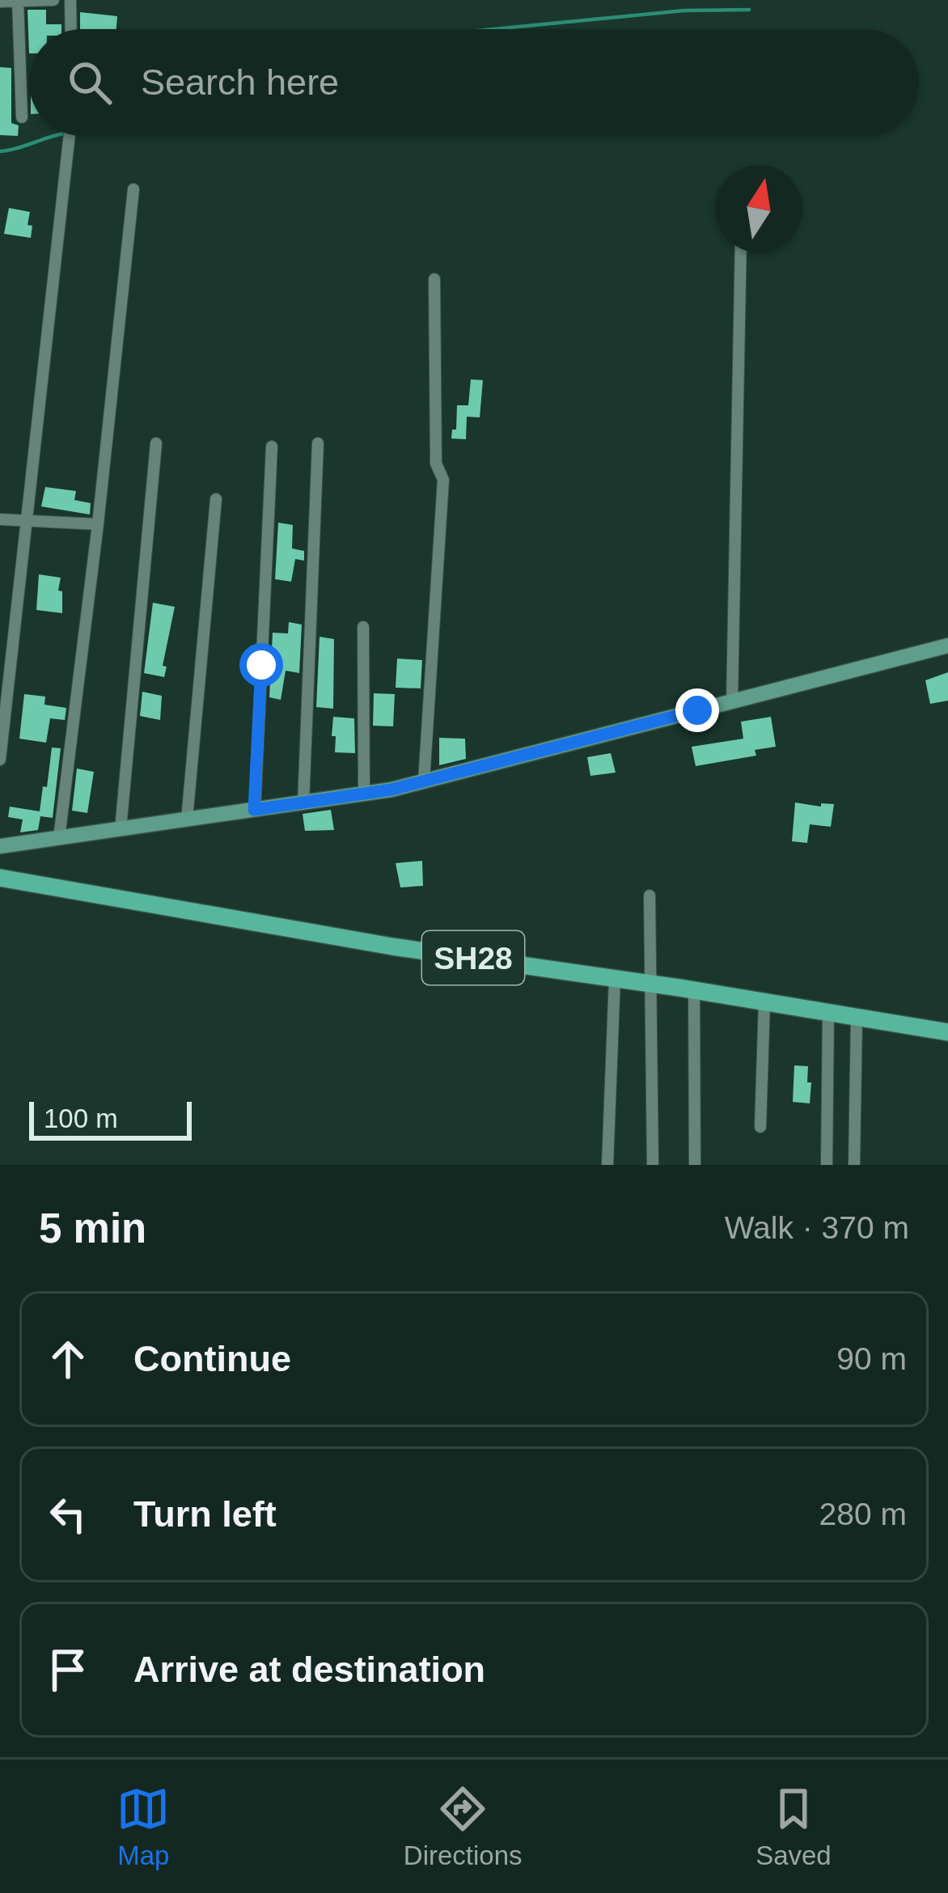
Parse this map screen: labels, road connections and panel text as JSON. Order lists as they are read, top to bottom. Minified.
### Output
{"streets":{"main road":["SH28"]},"scale_bar":"100 m","north":"top","page":{"search":"Search here","scale":"100 m","heading":["5 min","Walk · 370 m"],"list":[["Continue","90 m"],["Turn left","280 m"],"Arrive at destination"],"nav":["Map","Directions","Saved"]}}
